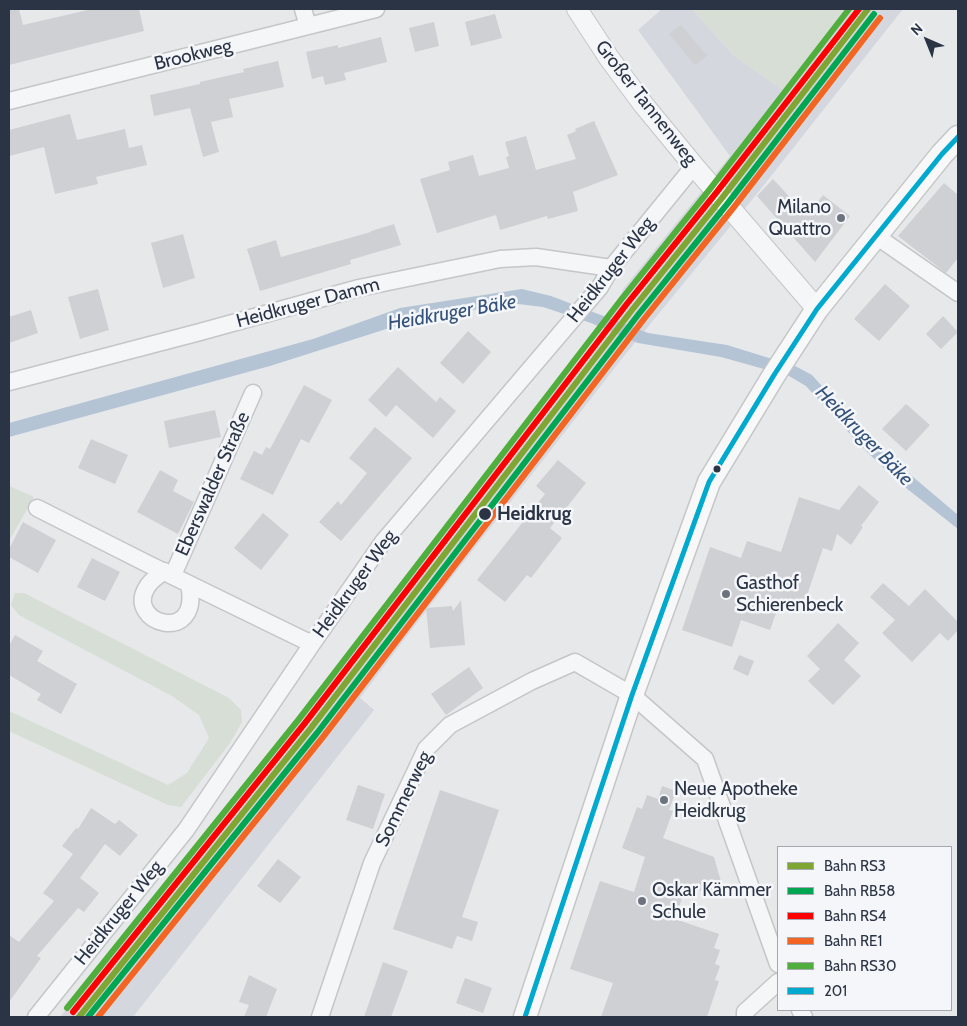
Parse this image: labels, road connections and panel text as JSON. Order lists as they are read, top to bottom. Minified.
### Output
{"streets":{"street":["Brookweg","Großer Tannenweg","Heidkruger Weg","Heidkruger Damm","Eberswalder Straße","Sommerweg"]},"crossings":[["Großer Tannenweg","Heidkruger Weg"],["Heidkruger Weg","Heidkruger Damm"],["Heidkruger Weg","Eberswalder Straße"]],"water":["Heidkruger Bäke"],"places":["Milano Quattro","Heidkrug","Gasthof Schierenbeck","Neue Apotheke Heidkrug","Oskar Kämmer Schule"],"lines":["rail line RS3","rail line RS4","rail line RS30","rail line RB58","rail line RE1","transit line 201"],"legend":["Bahn RS3","Bahn RB58","Bahn RS4","Bahn RE1","Bahn RS30","201"],"north":"top left"}
